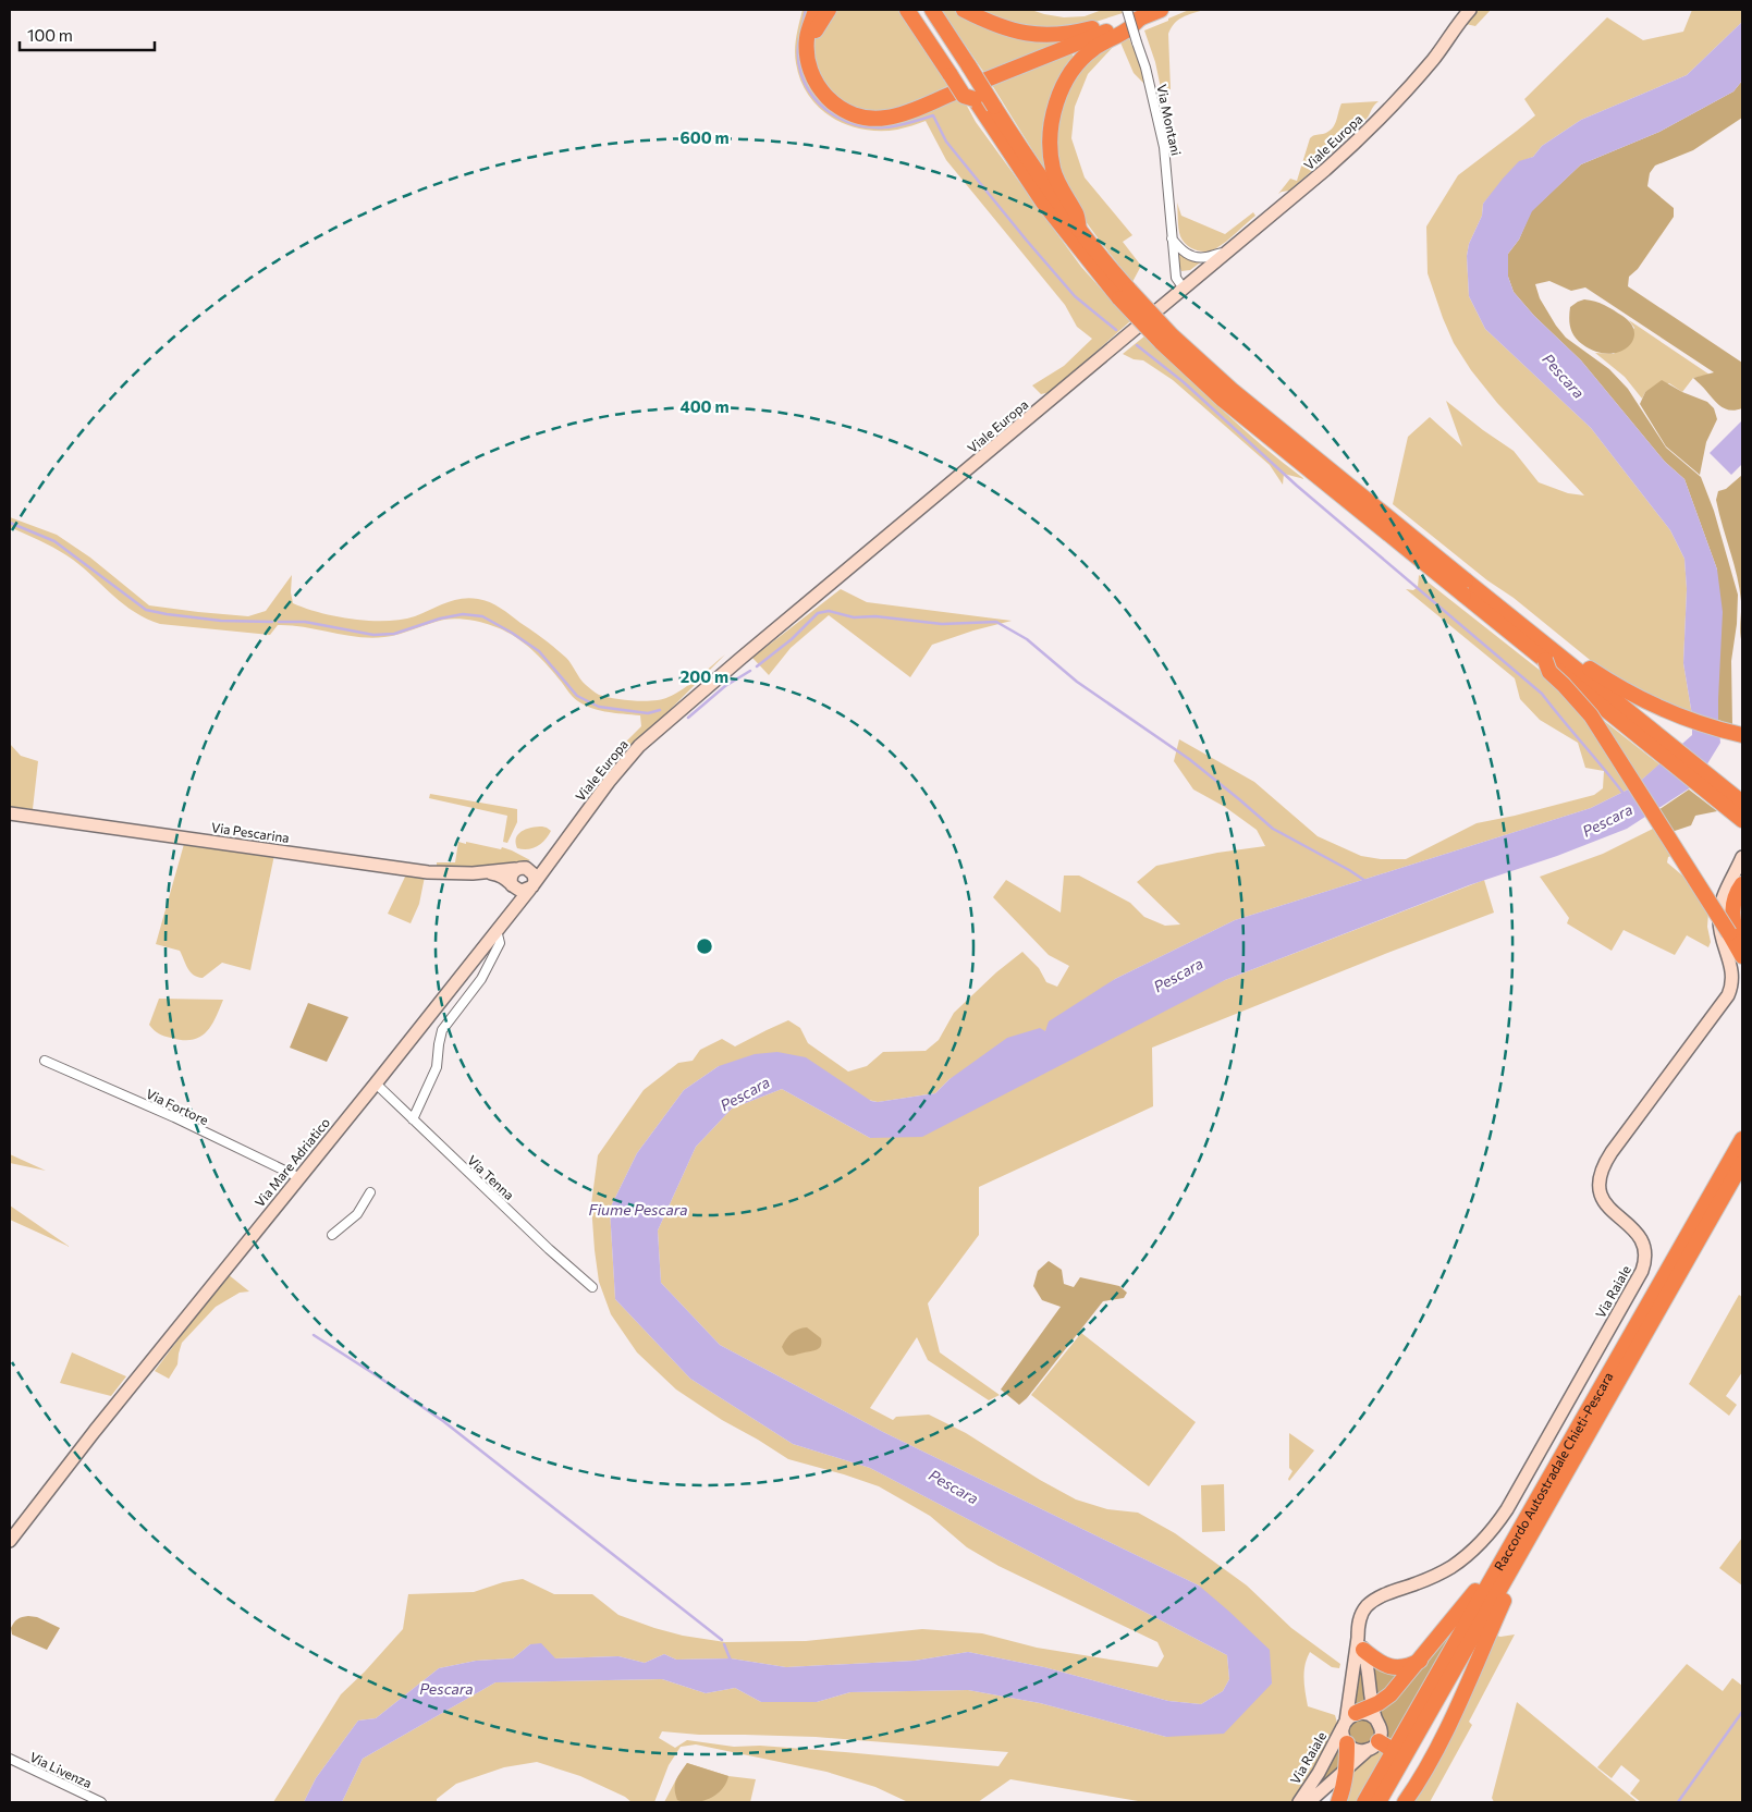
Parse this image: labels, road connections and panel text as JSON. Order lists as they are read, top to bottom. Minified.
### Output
{"streets":{"highway":["Raccordo Autostradale Chieti-Pescara"],"main road":["Viale Europa","Via Pescarina","Via Mare Adriatico","Via Raiale"],"street":["Via Montani","Via Fortore","Via Tenna","Via Livenza"]},"crossings":[["Via Montani","Viale Europa"],["Viale Europa","Via Pescarina"],["Viale Europa","Via Mare Adriatico"],["Via Pescarina","Via Mare Adriatico"],["Via Fortore","Via Mare Adriatico"],["Via Mare Adriatico","Via Tenna"]],"water":["Pescara","Fiume Pescara"],"scale_bar":"100 m","rings":["600 m","400 m","200 m"]}
